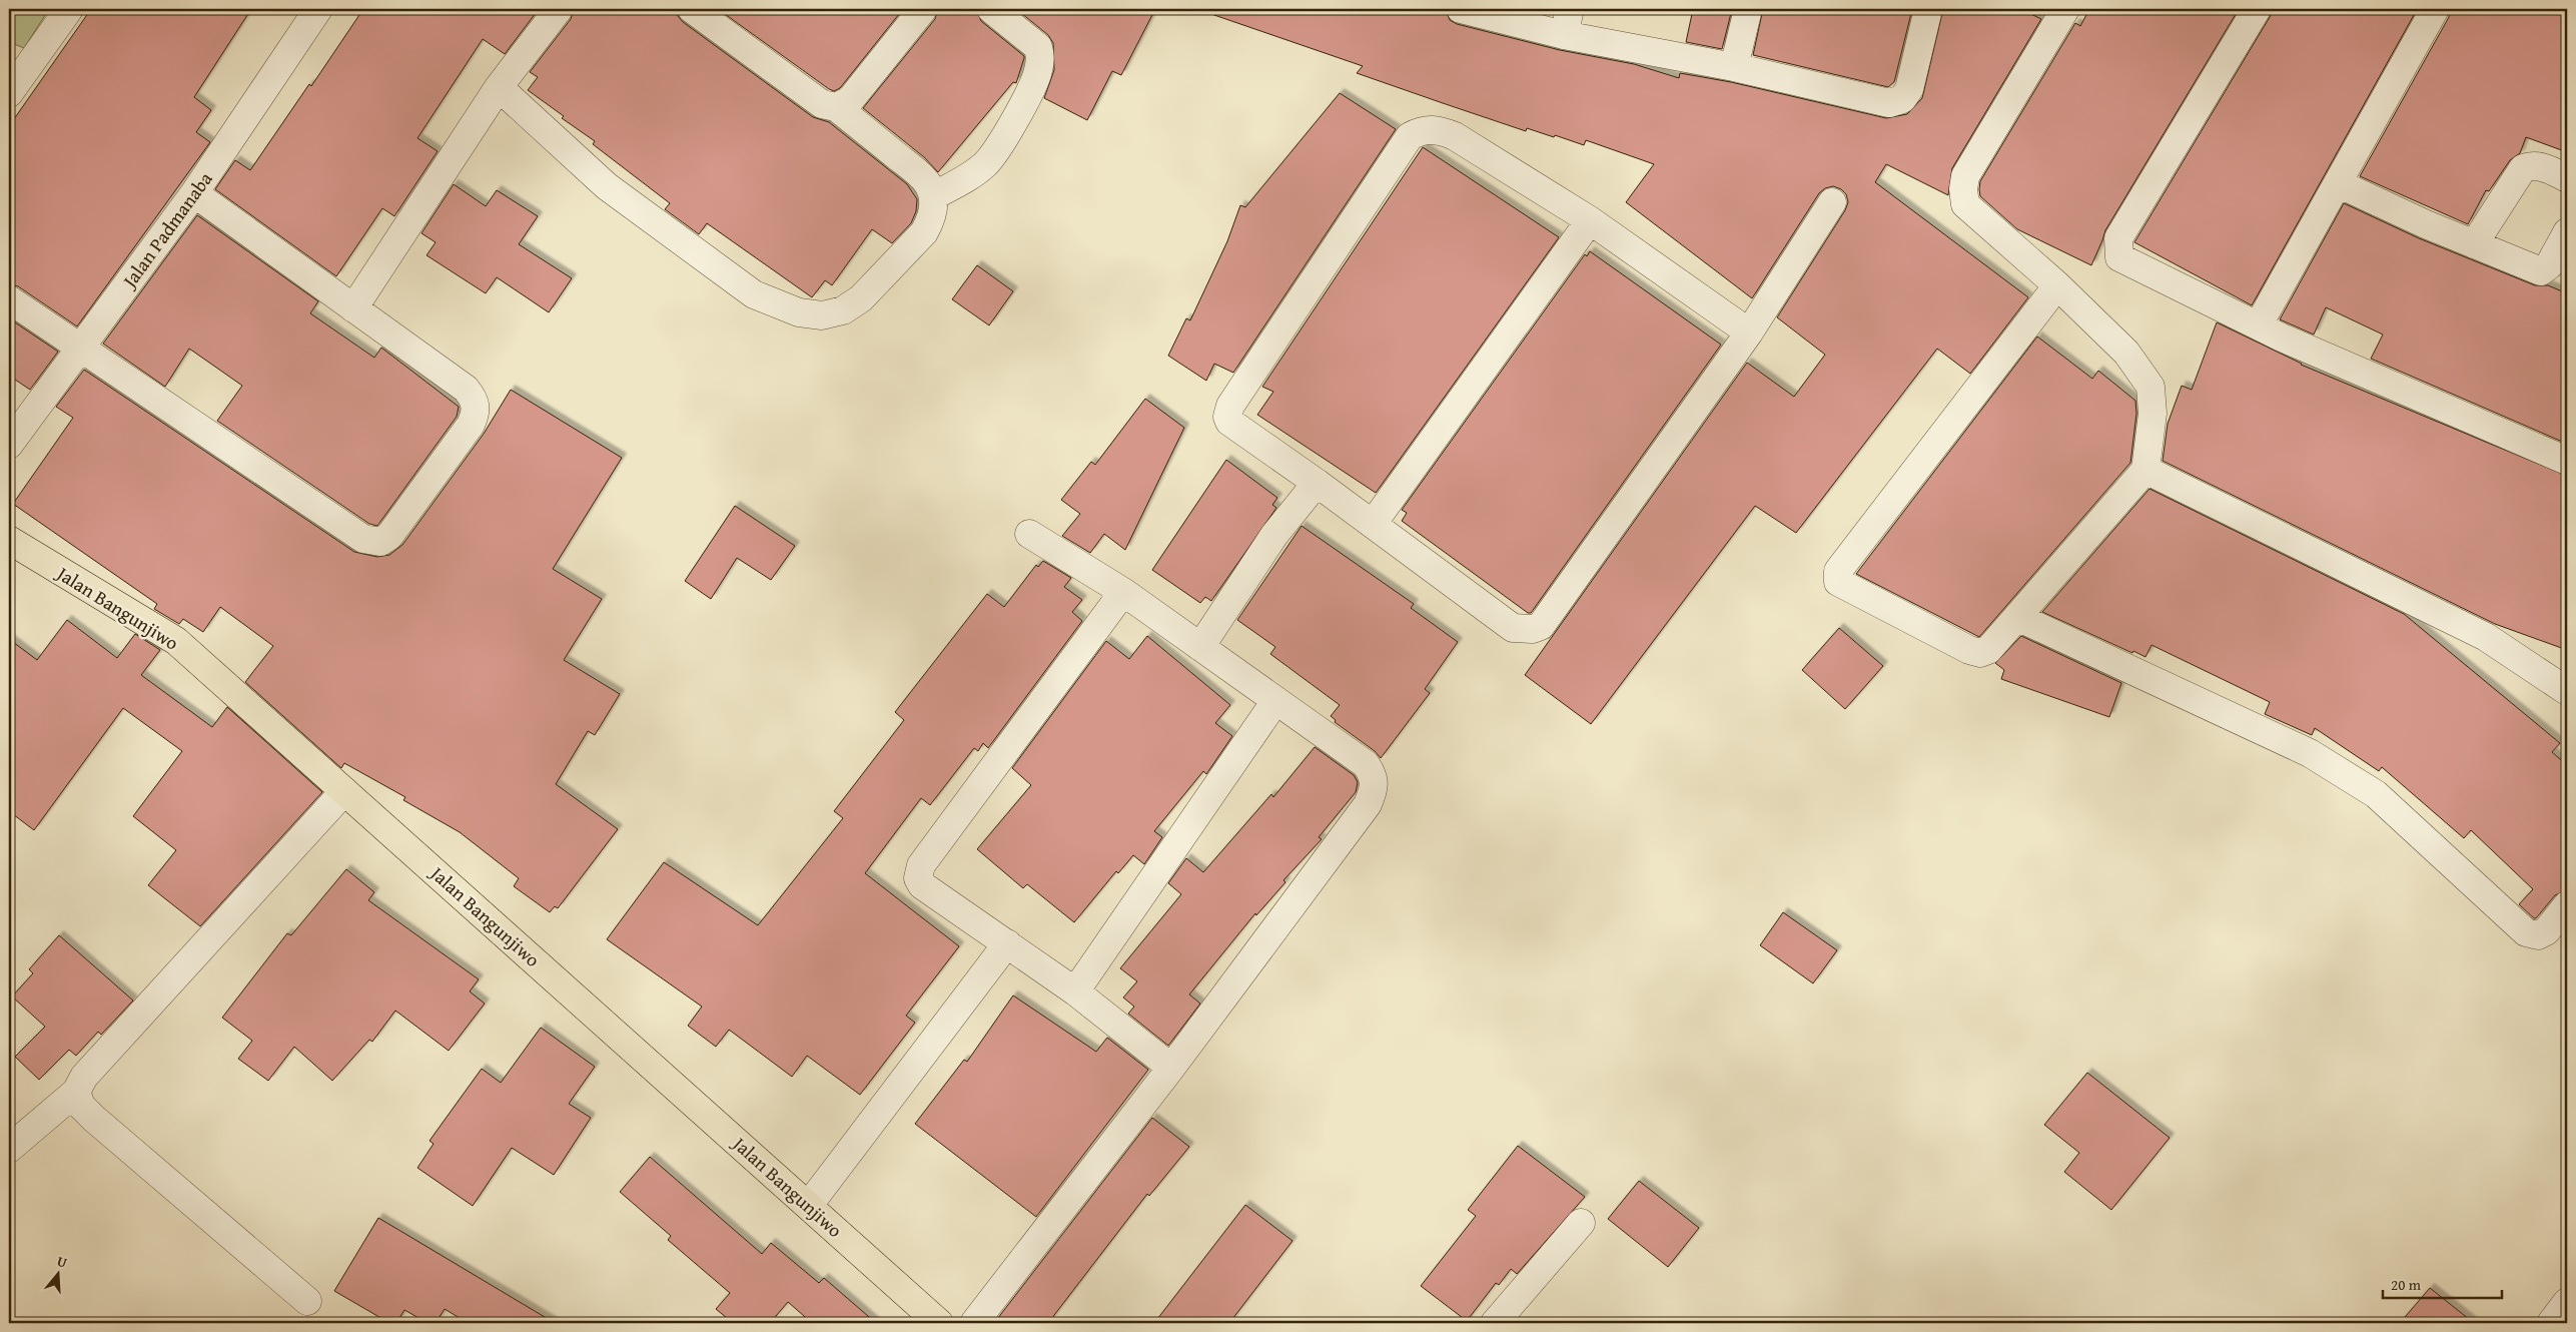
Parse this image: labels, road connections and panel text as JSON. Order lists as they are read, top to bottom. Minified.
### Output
{"streets":{"main road":["Jalan Bangunjiwo"],"street":["Jalan Padmanaba"]},"scale_bar":"20 m","north":"top"}
